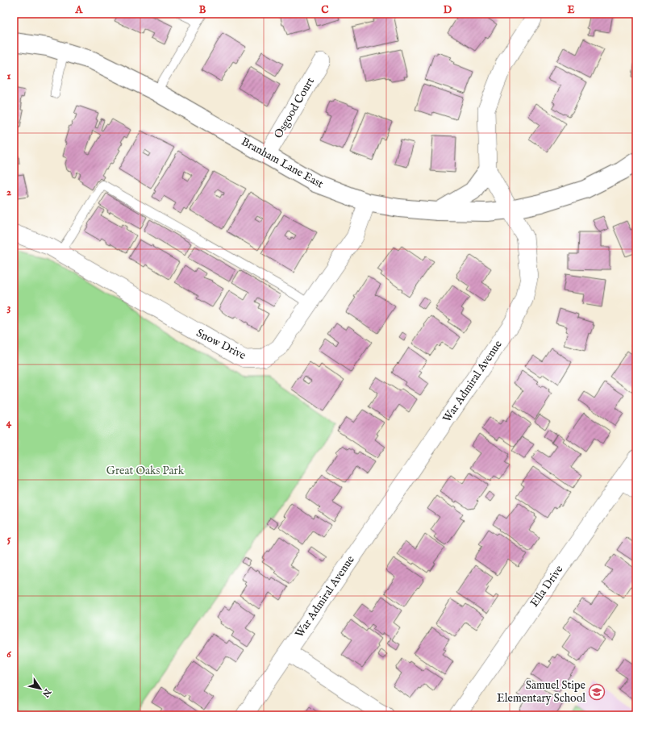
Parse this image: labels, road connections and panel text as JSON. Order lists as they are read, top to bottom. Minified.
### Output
{"streets":{"street":["Osgood Court","Branham Lane East","Snow Drive","War Admiral Avenue","Ella Drive"]},"crossings":[["Osgood Court","Branham Lane East"],["Branham Lane East","Snow Drive"],["Branham Lane East","War Admiral Avenue"]],"parks":["Great Oaks Park"],"places":{"school or university":["Samuel Stipe Elementary School"]},"north":"bottom right","grid":{"columns":["A","B","C","D","E"],"rows":["1","2","3","4","5","6"]}}
